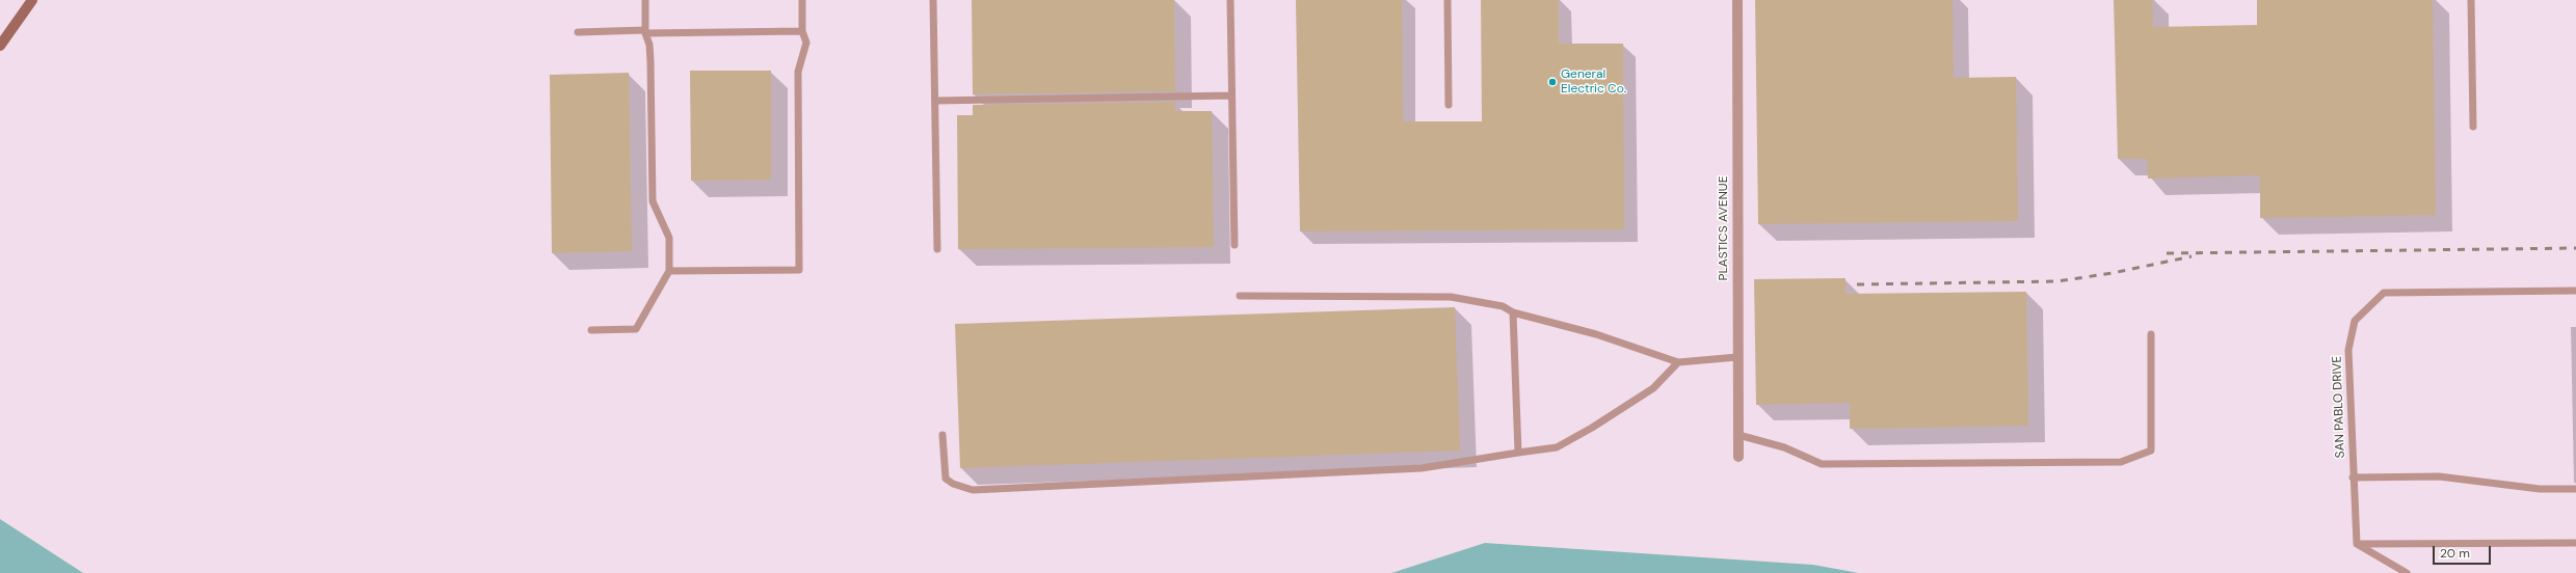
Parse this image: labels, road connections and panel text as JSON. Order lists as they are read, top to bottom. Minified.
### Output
{"streets":{"street":["PLASTICS AVENUE"],"lane":["SAN PABLO DRIVE"]},"places":["General Electric Co."],"scale_bar":"20 m"}
